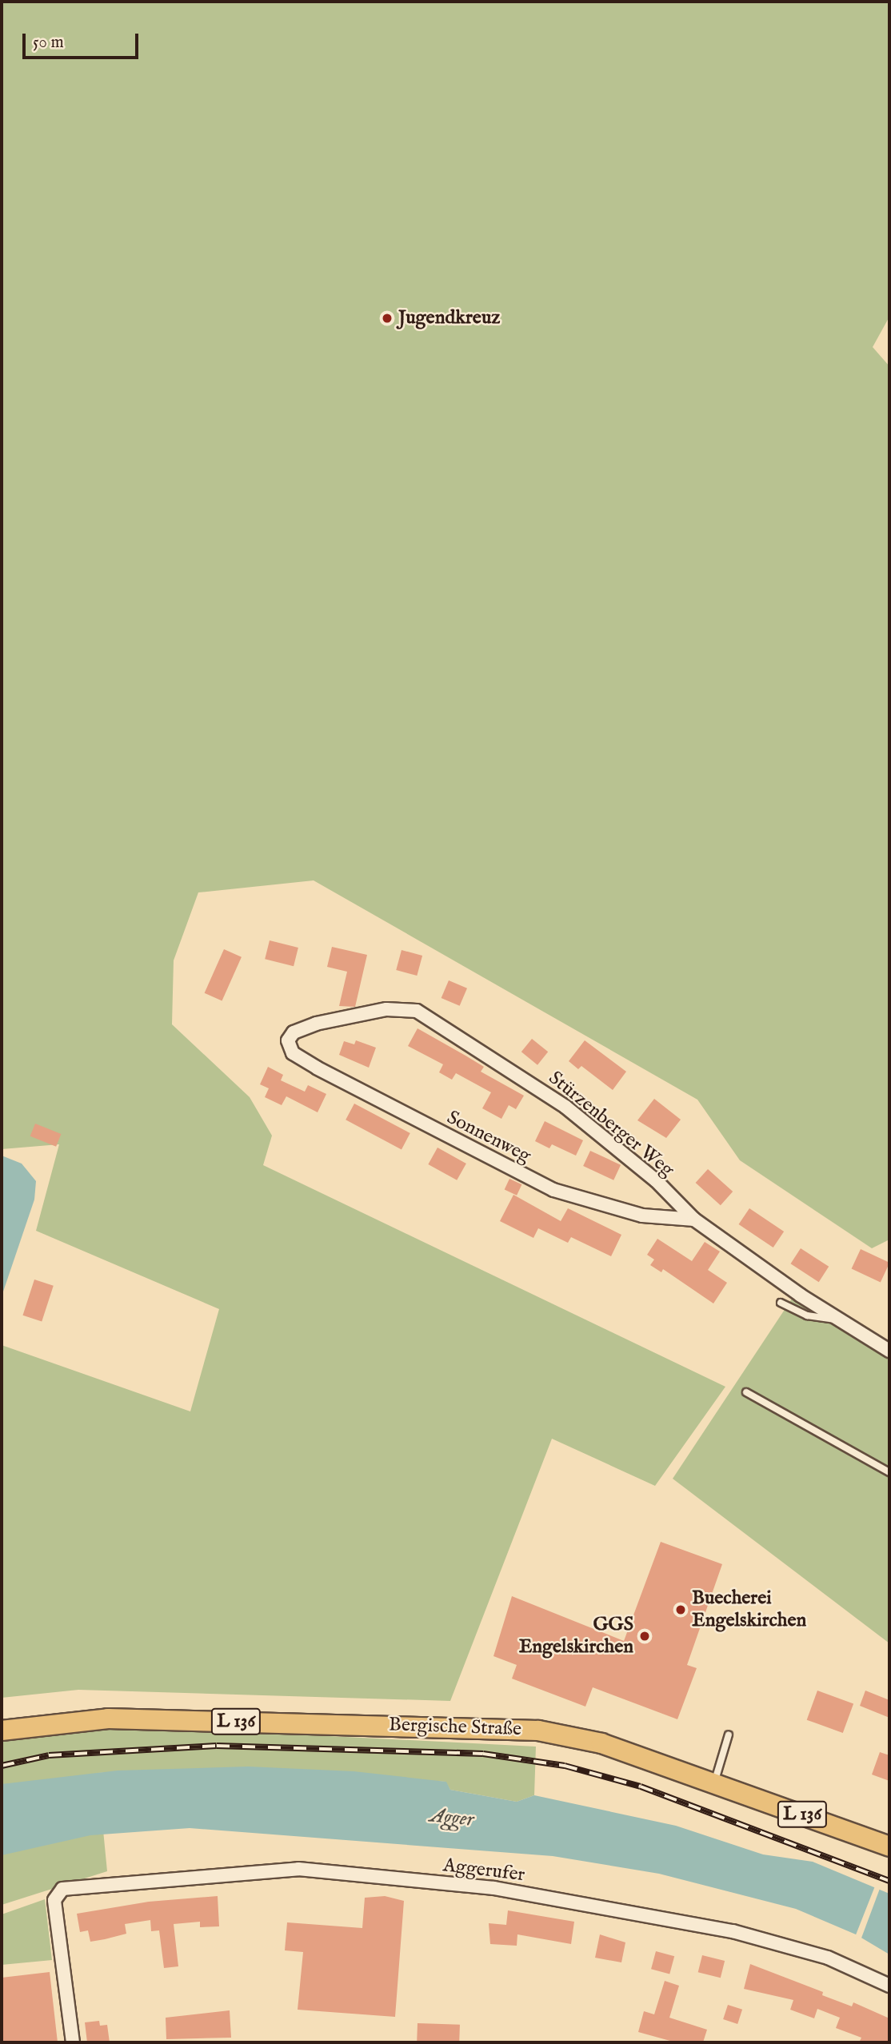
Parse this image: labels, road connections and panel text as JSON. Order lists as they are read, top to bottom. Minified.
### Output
{"streets":{"main road":["L 136","Bergische Straße"],"street":["Stürzenberger Weg","Sonnenweg","Aggerufer"]},"crossings":[["Stürzenberger Weg","Sonnenweg"]],"water":["Agger"],"places":["Jugendkreuz","Buecherei Engelskirchen","GGS Engelskirchen"],"scale_bar":"50 m"}
